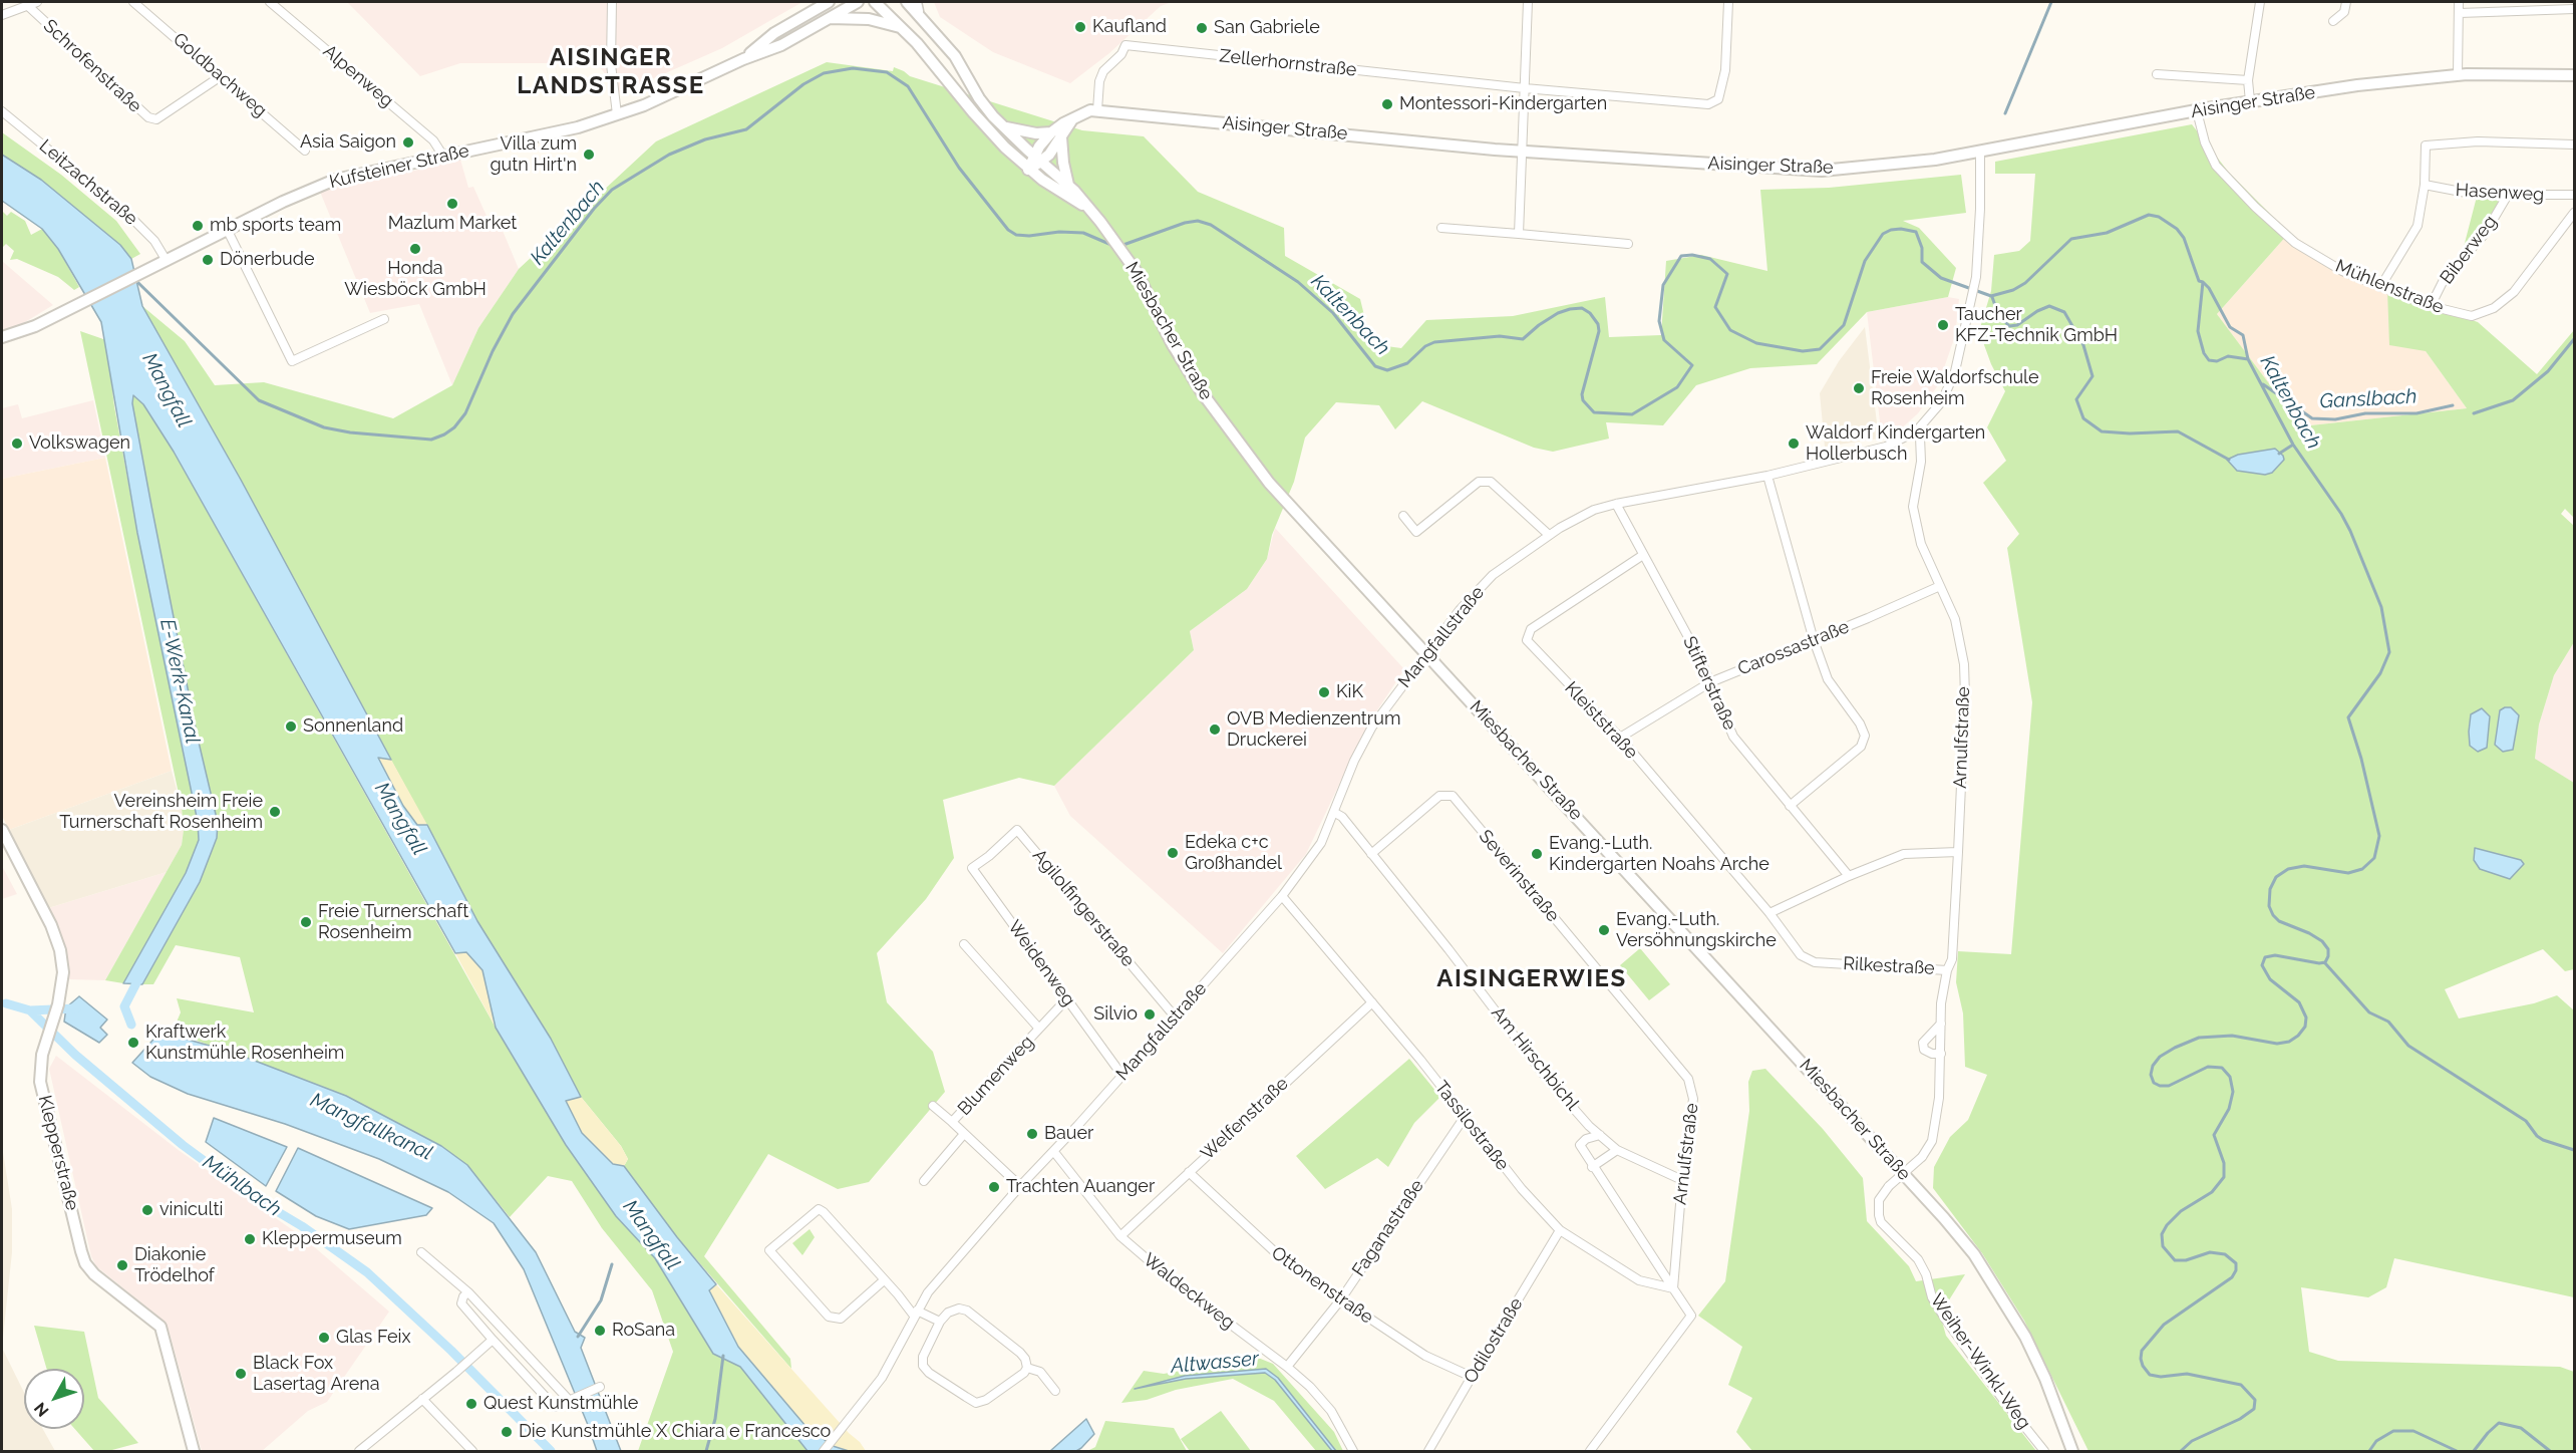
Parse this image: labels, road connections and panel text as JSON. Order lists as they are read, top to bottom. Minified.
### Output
{"streets":{"main road":["Aisinger Straße","Kufsteiner Straße","Miesbacher Straße","Klepperstraße"],"street":["Zellerhornstraße","Schrofenstraße","Goldbachweg","Alpenweg","Leitzachstraße","Hasenweg","Biberweg","Mühlenstraße","Mangfallstraße","Carossastraße","Stifterstraße","Kleiststraße","Arnulfstraße","Severinstraße","Agilolfingerstraße","Weidenweg","Rilkestraße","Am Hirschbichl","Blumenweg","Welfenstraße","Tassilostraße","Faganastraße","Ottonenstraße","Waldeckweg","Odilostraße","Weiher-Winkl-Weg"]},"crossings":[["Zellerhornstraße","Aisinger Straße"],["Schrofenstraße","Goldbachweg"],["Alpenweg","Kufsteiner Straße"],["Aisinger Straße","Mühlenstraße"],["Aisinger Straße","Miesbacher Straße"],["Aisinger Straße","Mangfallstraße"],["Kufsteiner Straße","Leitzachstraße"],["Hasenweg","Biberweg"],["Biberweg","Mühlenstraße"],["Miesbacher Straße","Mangfallstraße"],["Mangfallstraße","Stifterstraße"],["Mangfallstraße","Arnulfstraße"],["Mangfallstraße","Agilolfingerstraße"],["Mangfallstraße","Weidenweg"],["Mangfallstraße","Am Hirschbichl"],["Mangfallstraße","Blumenweg"],["Mangfallstraße","Tassilostraße"],["Mangfallstraße","Waldeckweg"],["Carossastraße","Stifterstraße"],["Carossastraße","Kleiststraße"],["Carossastraße","Arnulfstraße"],["Stifterstraße","Kleiststraße"],["Kleiststraße","Rilkestraße"],["Arnulfstraße","Severinstraße"],["Arnulfstraße","Rilkestraße"],["Arnulfstraße","Am Hirschbichl"],["Arnulfstraße","Tassilostraße"],["Severinstraße","Am Hirschbichl"],["Agilolfingerstraße","Weidenweg"],["Weidenweg","Blumenweg"],["Rilkestraße","Weiher-Winkl-Weg"],["Welfenstraße","Tassilostraße"],["Welfenstraße","Ottonenstraße"],["Welfenstraße","Waldeckweg"],["Tassilostraße","Faganastraße"],["Tassilostraße","Odilostraße"],["Faganastraße","Ottonenstraße"],["Faganastraße","Waldeckweg"],["Ottonenstraße","Odilostraße"]],"districts":["AISINGER LANDSTRASSE","AISINGERWIES"],"water":["Kaltenbach","Mangfall","Ganslbach","E-Werk-Kanal","Mangfallkanal","Mühlbach","Altwasser"],"places":["Kaufland","San Gabriele","Montessori-Kindergarten","Asia Saigon","Villa zum gutn Hirt'n","Mazlum Market","mb sports team","Honda Wiesböck GmbH","Dönerbude","Taucher KFZ-Technik GmbH","Freie Waldorfschule Rosenheim","Volkswagen","Waldorf Kindergarten Hollerbusch","KiK","Sonnenland","OVB Medienzentrum Druckerei","Vereinsheim Freie Turnerschaft Rosenheim","Edeka c+c Großhandel","Evang.-Luth. Kindergarten Noahs Arche","Freie Turnerschaft Rosenheim","Evang.-Luth. Versöhnungskirche","Silvio","Kraftwerk Kunstmühle Rosenheim","Bauer","Trachten Auanger","viniculti","Kleppermuseum","Diakonie Trödelhof","RoSana","Glas Feix","Black Fox Lasertag Arena","Quest Kunstmühle","Die Kunstmühle X Chiara e Francesco"],"north":"bottom left"}
